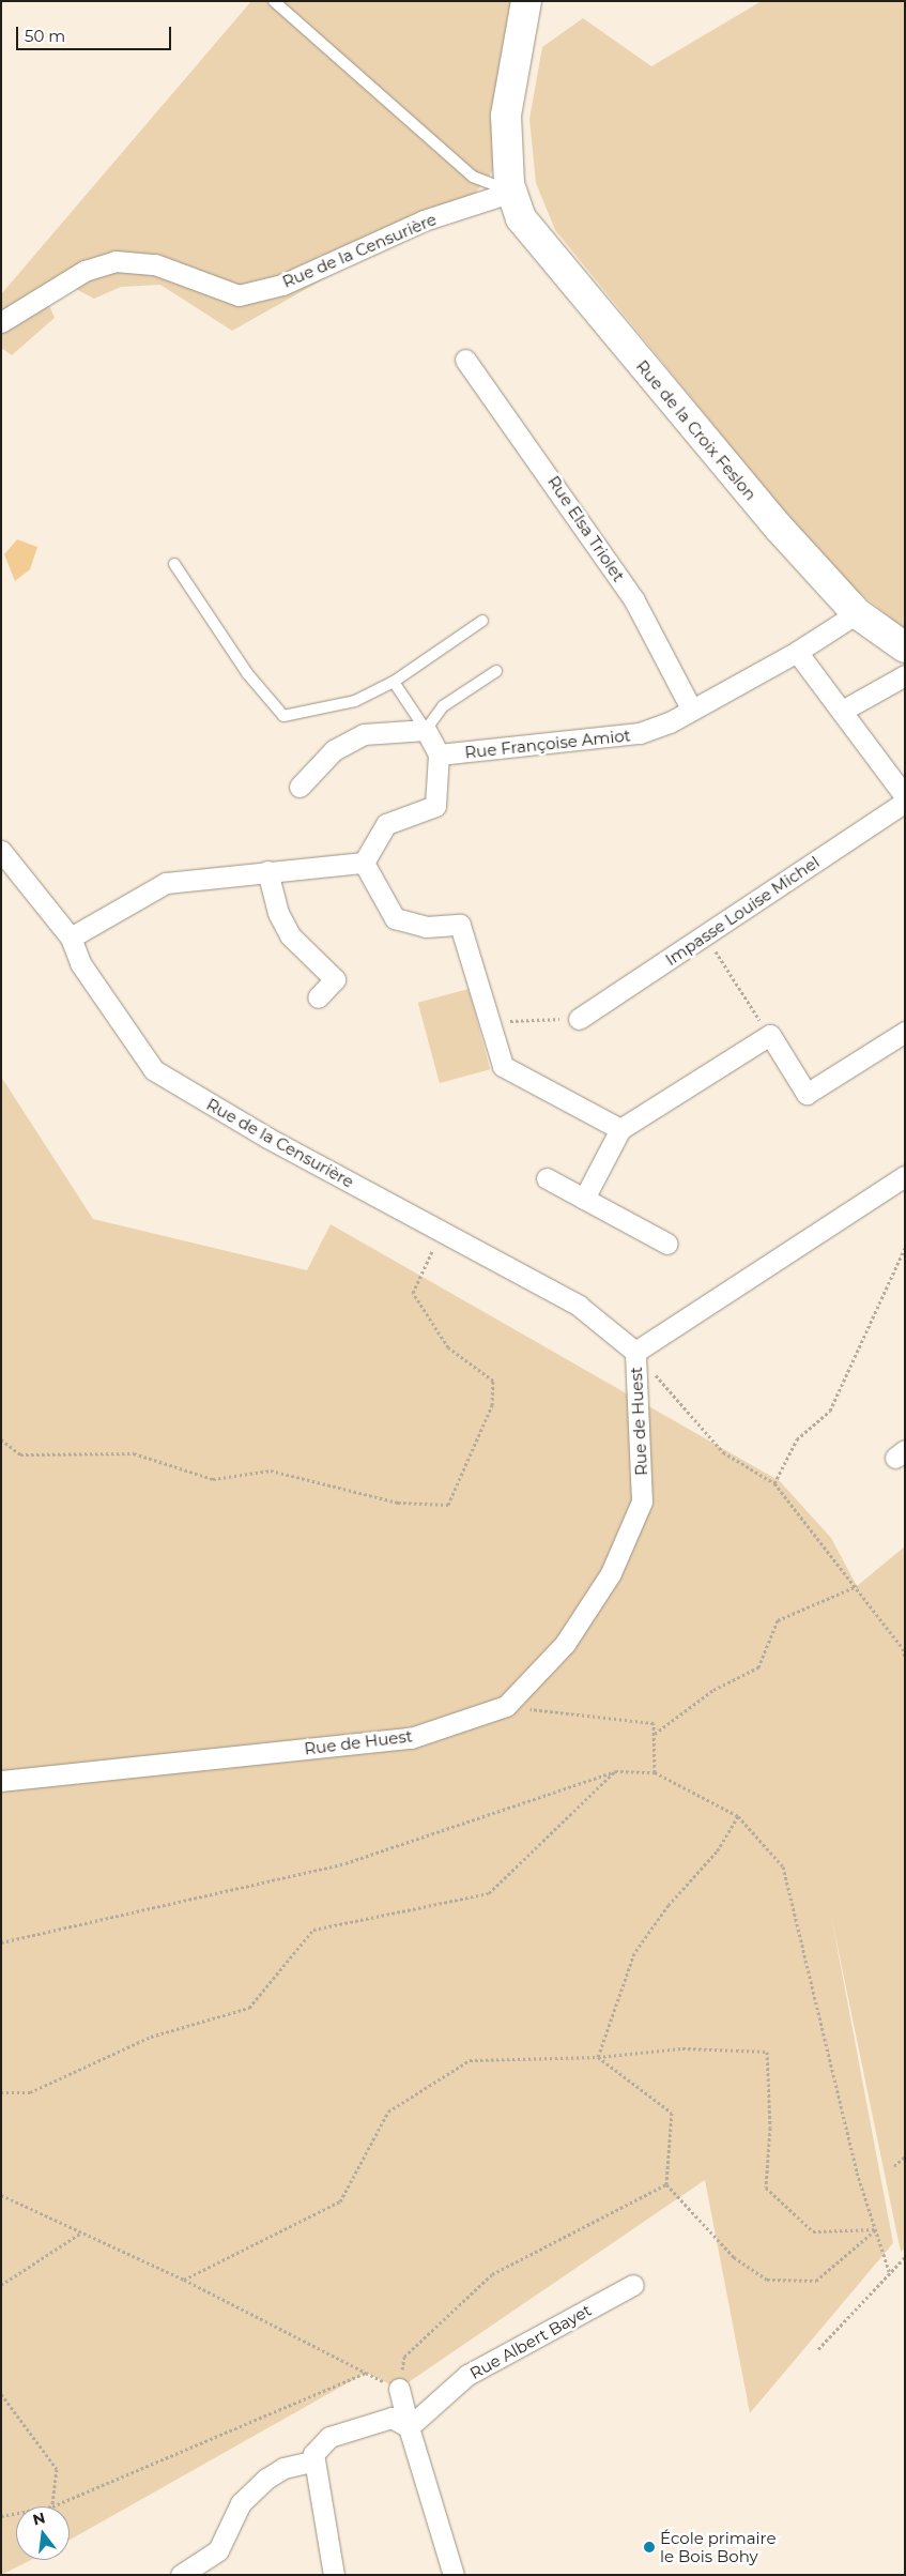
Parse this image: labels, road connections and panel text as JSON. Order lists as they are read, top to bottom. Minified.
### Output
{"streets":{"street":["Rue de la Censurière","Rue de la Croix Feslon","Rue Elsa Triolet","Rue Françoise Amiot","Impasse Louise Michel","Rue de Huest","Rue Albert Bayet"]},"crossings":[["Rue de la Censurière","Rue de la Croix Feslon"],["Rue de la Censurière","Rue de Huest"],["Rue de la Croix Feslon","Rue Françoise Amiot"],["Rue Elsa Triolet","Rue Françoise Amiot"]],"places":["École primaire le Bois Bohy"],"scale_bar":"50 m","north":"top"}
